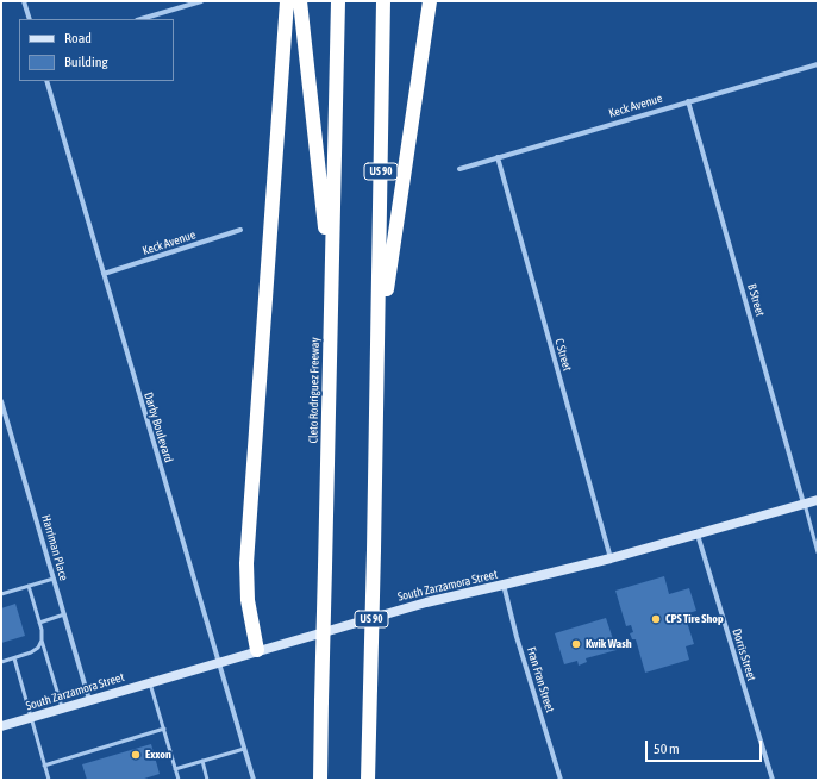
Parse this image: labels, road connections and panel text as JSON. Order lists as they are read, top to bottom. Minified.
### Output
{"streets":{"highway":["US 90","Cleto Rodriguez Freeway"],"main road":["South Zarzamora Street"],"street":["Keck Avenue","B Street","C Street","Darby Boulevard","Harriman Place","Dorris Street","Fran Fran Street"]},"crossings":[["Keck Avenue","B Street"],["Keck Avenue","C Street"],["Keck Avenue","Darby Boulevard"],["B Street","South Zarzamora Street"],["C Street","South Zarzamora Street"],["Darby Boulevard","South Zarzamora Street"],["Harriman Place","South Zarzamora Street"],["South Zarzamora Street","Dorris Street"],["South Zarzamora Street","Fran Fran Street"]],"places":["CPS Tire Shop","Kwik Wash","Exxon"],"legend":["Road","Building"],"scale_bar":"50 m"}
